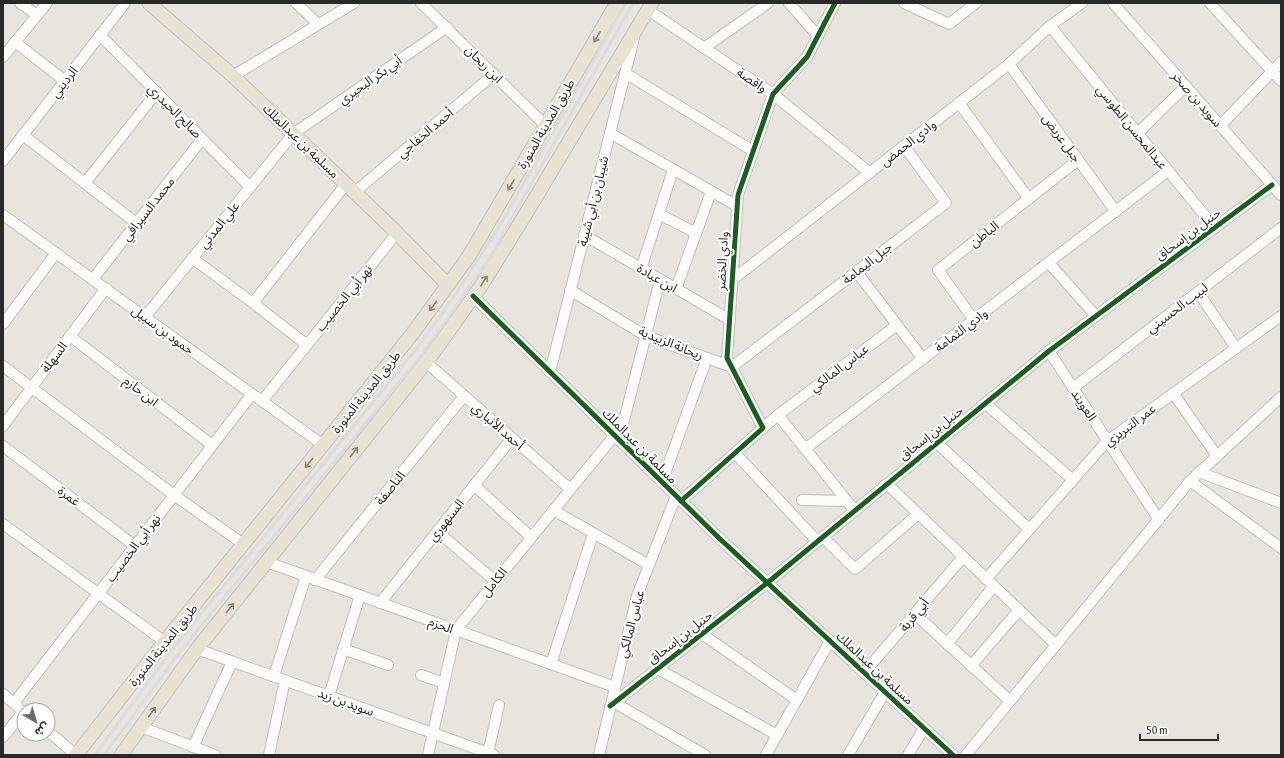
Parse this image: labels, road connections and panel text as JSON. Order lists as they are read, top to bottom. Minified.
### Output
{"streets":{"main road":["طريق المدينة المنورة","مسلمة بن عبدالملك"],"street":["ابن ريحان","أبي بكر البحيري","واقصة","الرديني","سويد بن صخر","صالح الحيدري","عبدالمحسن الطوسي","أحمد الخفاجي","جبل عريض","وادي الحمض","شيبان بن أبي شيبة","محمد السيرافي","علي المدني","الباطن","حنبل بن إسحاق","وادي الخضر","جبل اليمامة","ابن عبادة","نهر أبي الخصيب","لبيب الحسيني","حمود بن سبيل","وادي الثمامة","ريحانة الزبيدية","السهلة","عباس المالكي","ابن حازم","العويند","عمر التبريزي","أحمد الأنباري","الناصفة","غمرة","السنهوري","الكامل","أبي قربة","الحزم","سويد بن زيد"]},"crossings":[["ابن ريحان","أبي بكر البحيري"],["ابن ريحان","طريق المدينة المنورة"],["ابن ريحان","أحمد الخفاجي"],["أبي بكر البحيري","مسلمة بن عبدالملك"],["أبي بكر البحيري","علي المدني"],["واقصة","وادي الحمض"],["واقصة","وادي الخضر"],["الرديني","صالح الحيدري"],["سويد بن صخر","حنبل بن إسحاق"],["صالح الحيدري","محمد السيرافي"],["صالح الحيدري","علي المدني"],["طريق المدينة المنورة","مسلمة بن عبدالملك"],["طريق المدينة المنورة","حمود بن سبيل"],["عبدالمحسن الطوسي","وادي الحمض"],["عبدالمحسن الطوسي","حنبل بن إسحاق"],["عبدالمحسن الطوسي","وادي الثمامة"],["أحمد الخفاجي","مسلمة بن عبدالملك"],["جبل عريض","وادي الحمض"],["جبل عريض","الباطن"],["جبل عريض","وادي الثمامة"],["مسلمة بن عبدالملك","شيبان بن أبي شيبة"],["مسلمة بن عبدالملك","علي المدني"],["مسلمة بن عبدالملك","حنبل بن إسحاق"],["مسلمة بن عبدالملك","نهر أبي الخصيب"],["مسلمة بن عبدالملك","عباس المالكي"],["مسلمة بن عبدالملك","الكامل"],["مسلمة بن عبدالملك","أبي قربة"],["وادي الحمض","وادي الخضر"],["وادي الحمض","جبل اليمامة"],["شيبان بن أبي شيبة","ابن عبادة"],["شيبان بن أبي شيبة","ريحانة الزبيدية"],["محمد السيرافي","حمود بن سبيل"],["علي المدني","حمود بن سبيل"],["الباطن","وادي الثمامة"],["حنبل بن إسحاق","عباس المالكي"],["حنبل بن إسحاق","العويند"],["وادي الخضر","جبل اليمامة"],["وادي الخضر","ابن عبادة"],["وادي الخضر","ريحانة الزبيدية"],["وادي الخضر","عباس المالكي"],["جبل اليمامة","ريحانة الزبيدية"],["ابن عبادة","الكامل"],["نهر أبي الخصيب","حمود بن سبيل"],["نهر أبي الخصيب","ابن حازم"],["نهر أبي الخصيب","غمرة"],["لبيب الحسيني","العويند"],["حمود بن سبيل","السهلة"],["ريحانة الزبيدية","الكامل"],["السهلة","ابن حازم"],["عباس المالكي","الحزم"],["العويند","عمر التبريزي"],["أحمد الأنباري","الناصفة"],["أحمد الأنباري","السنهوري"],["أحمد الأنباري","الكامل"],["الناصفة","الحزم"],["الناصفة","سويد بن زيد"],["السنهوري","الحزم"],["الكامل","الحزم"],["الكامل","سويد بن زيد"]],"scale_bar":"50 m","north":"bottom right"}
